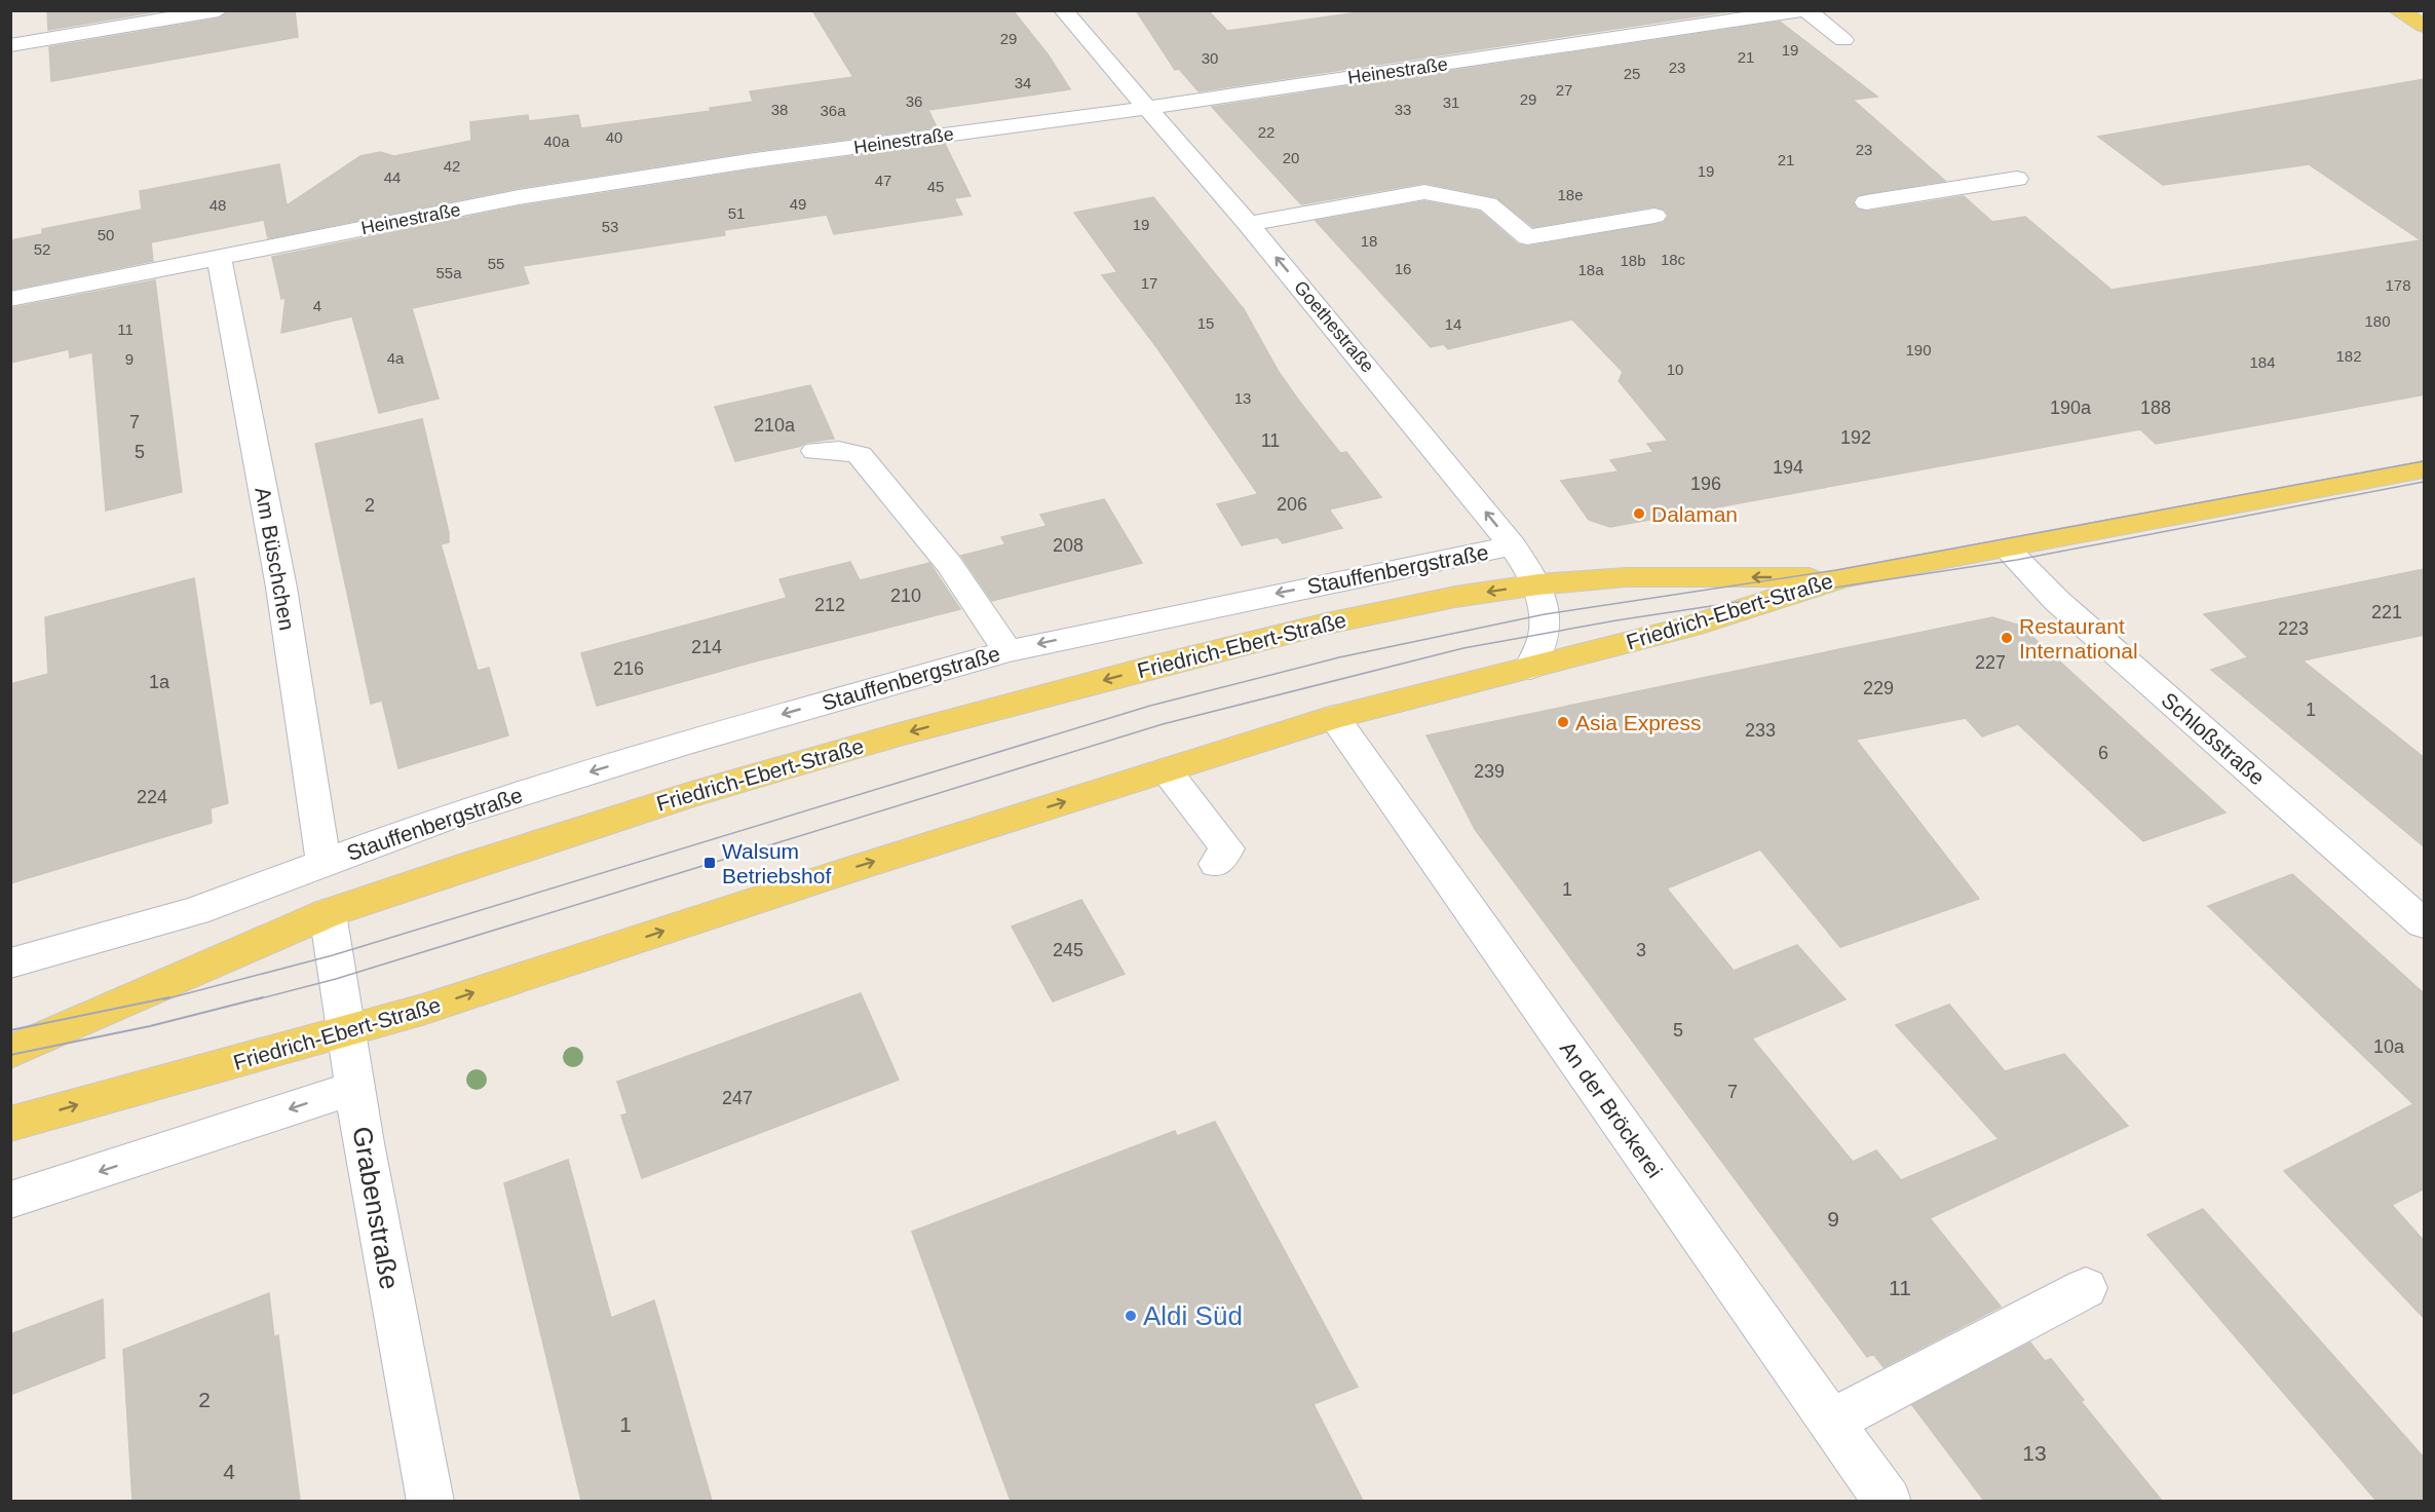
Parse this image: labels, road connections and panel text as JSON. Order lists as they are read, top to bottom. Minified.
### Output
{"streets":{"main road":["Friedrich-Ebert-Straße"],"street":["Heinestraße","Goethestraße","Am Büschchen","Stauffenbergstraße","Schloßstraße","An der Bröckerei","Grabenstraße"]},"crossings":[["Heinestraße","Goethestraße"],["Heinestraße","Am Büschchen"],["Goethestraße","Stauffenbergstraße"],["Goethestraße","Friedrich-Ebert-Straße"],["Am Büschchen","Stauffenbergstraße"],["Friedrich-Ebert-Straße","An der Bröckerei"],["Friedrich-Ebert-Straße","Grabenstraße"]],"one_way":["Goethestraße","Stauffenbergstraße"],"places":{"other":["Dalaman","Restaurant International","Asia Express","Aldi Süd"],"transit":["Walsum Betriebshof"]},"house_numbers":["29","19","21","30","23","25","34","27","29","36","31","38","33","36a","22","40","40a","23","20","21","42","19","44","47","45","18e","49","48","51","19","53","50","18","52","18c","18b","55","16","18a","55a","17","178","4","180","15","14","11","190","182","4a","9","184","10","13","190a","188","7","210a","192","11","5","194","196","206","2","208","210","212","221","223","214","227","216","1a","229","1","233","6","239","224","1","245","3","5","10a","7","247","9","11","2","1","13","4"]}
